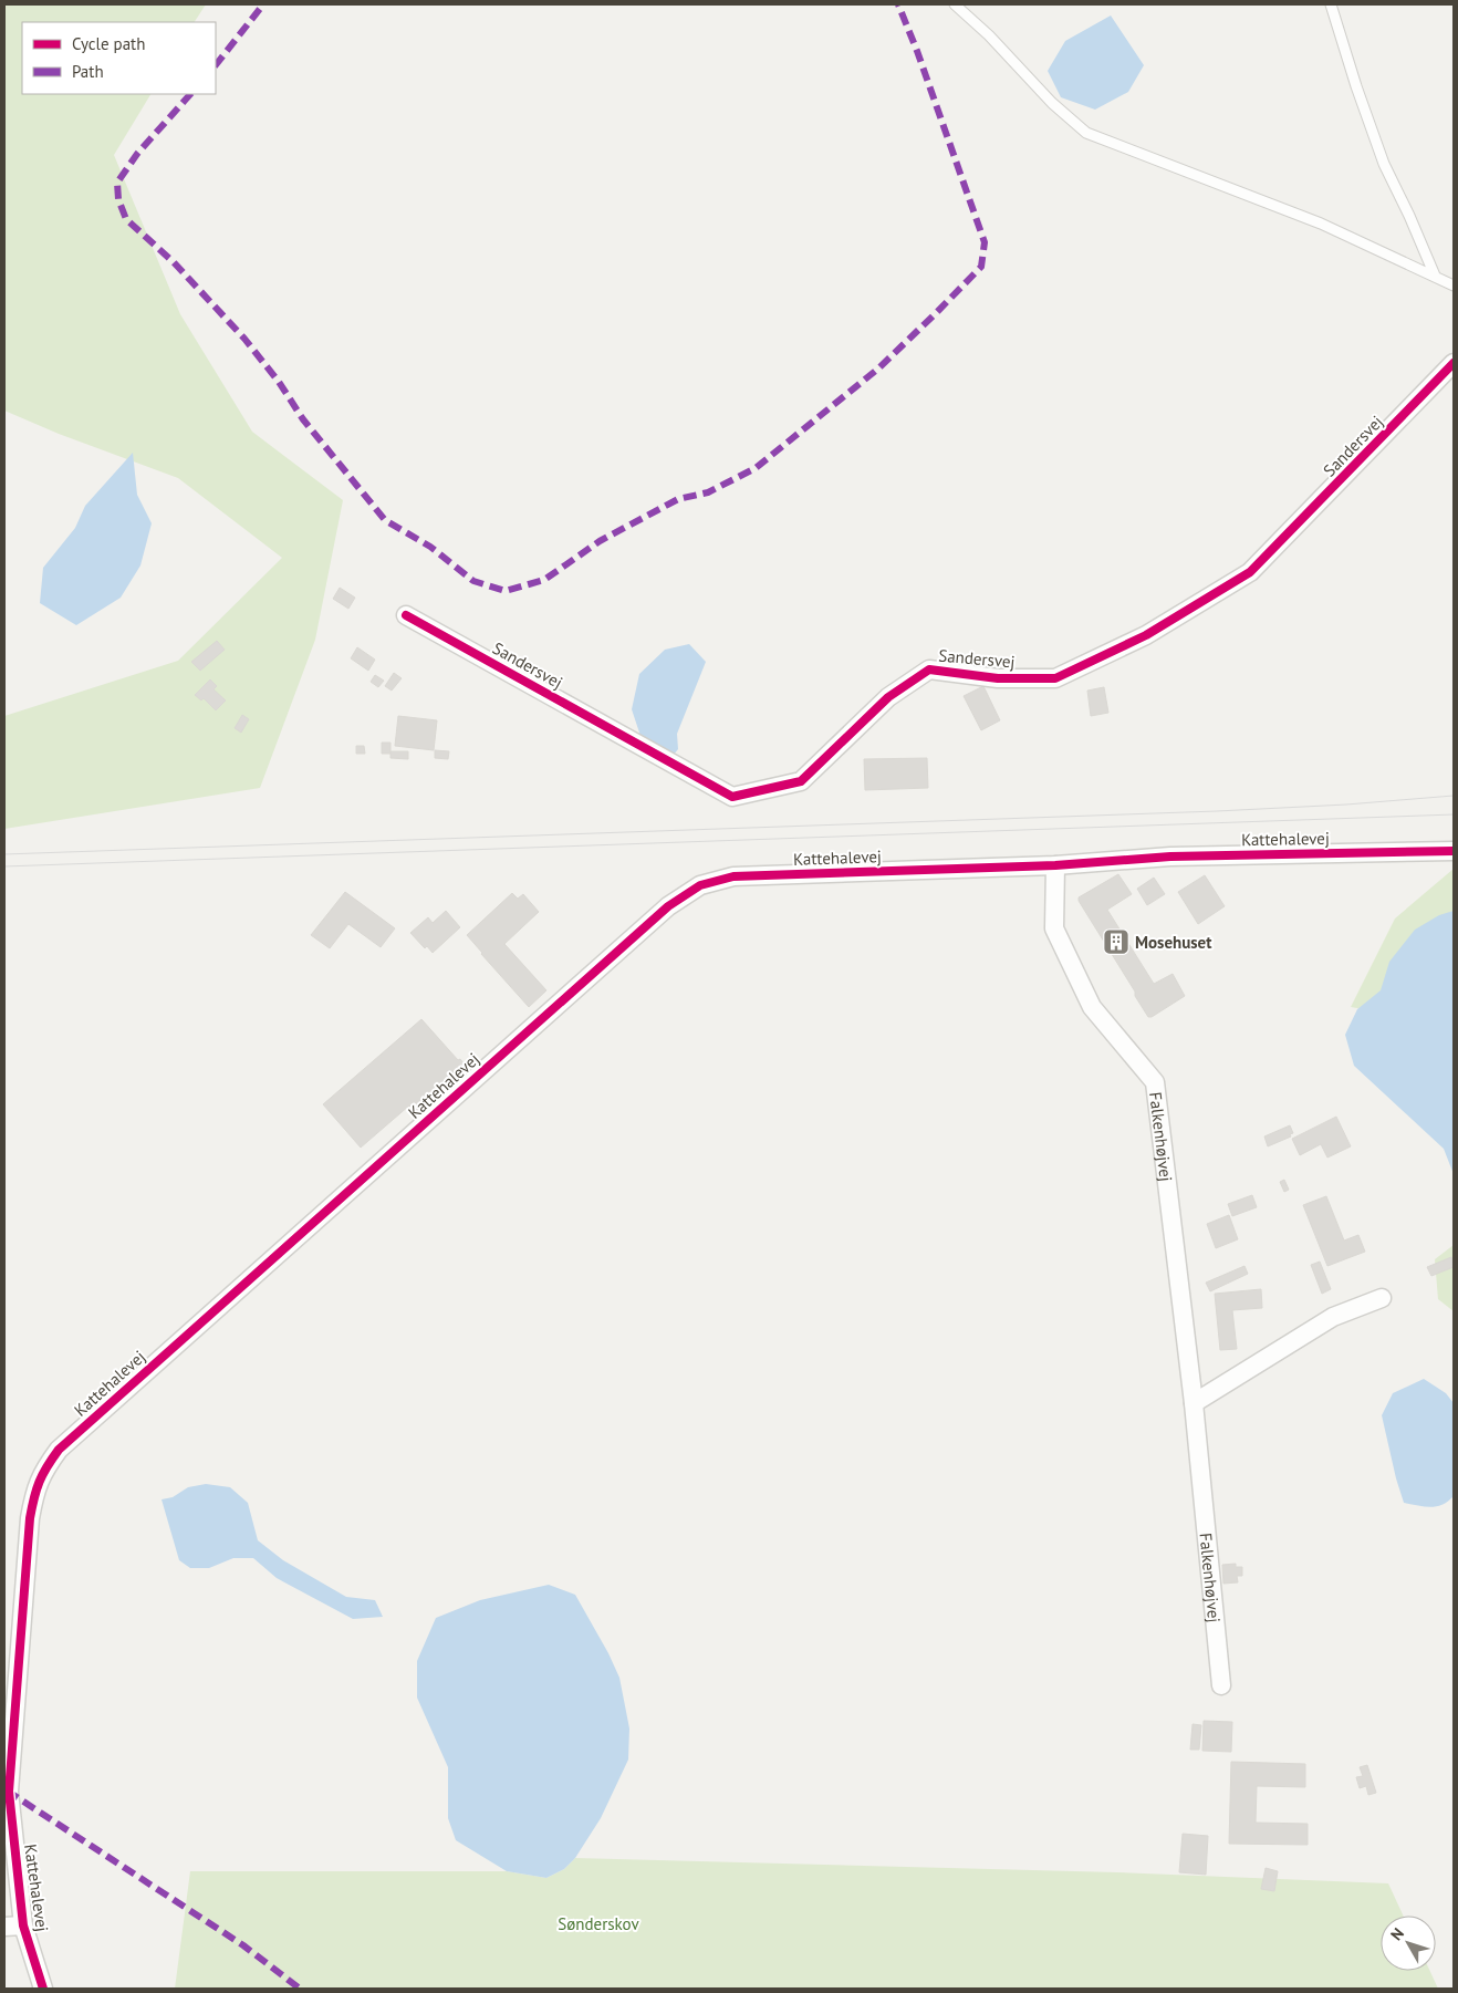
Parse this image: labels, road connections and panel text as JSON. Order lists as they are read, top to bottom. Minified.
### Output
{"streets":{"street":["Sandersvej","Kattehalevej","Falkenhøjvej"]},"crossings":[["Kattehalevej","Falkenhøjvej"]],"parks":["Sønderskov"],"places":{"building":["Mosehuset"]},"legend":["Cycle path","Path"],"north":"top left"}
